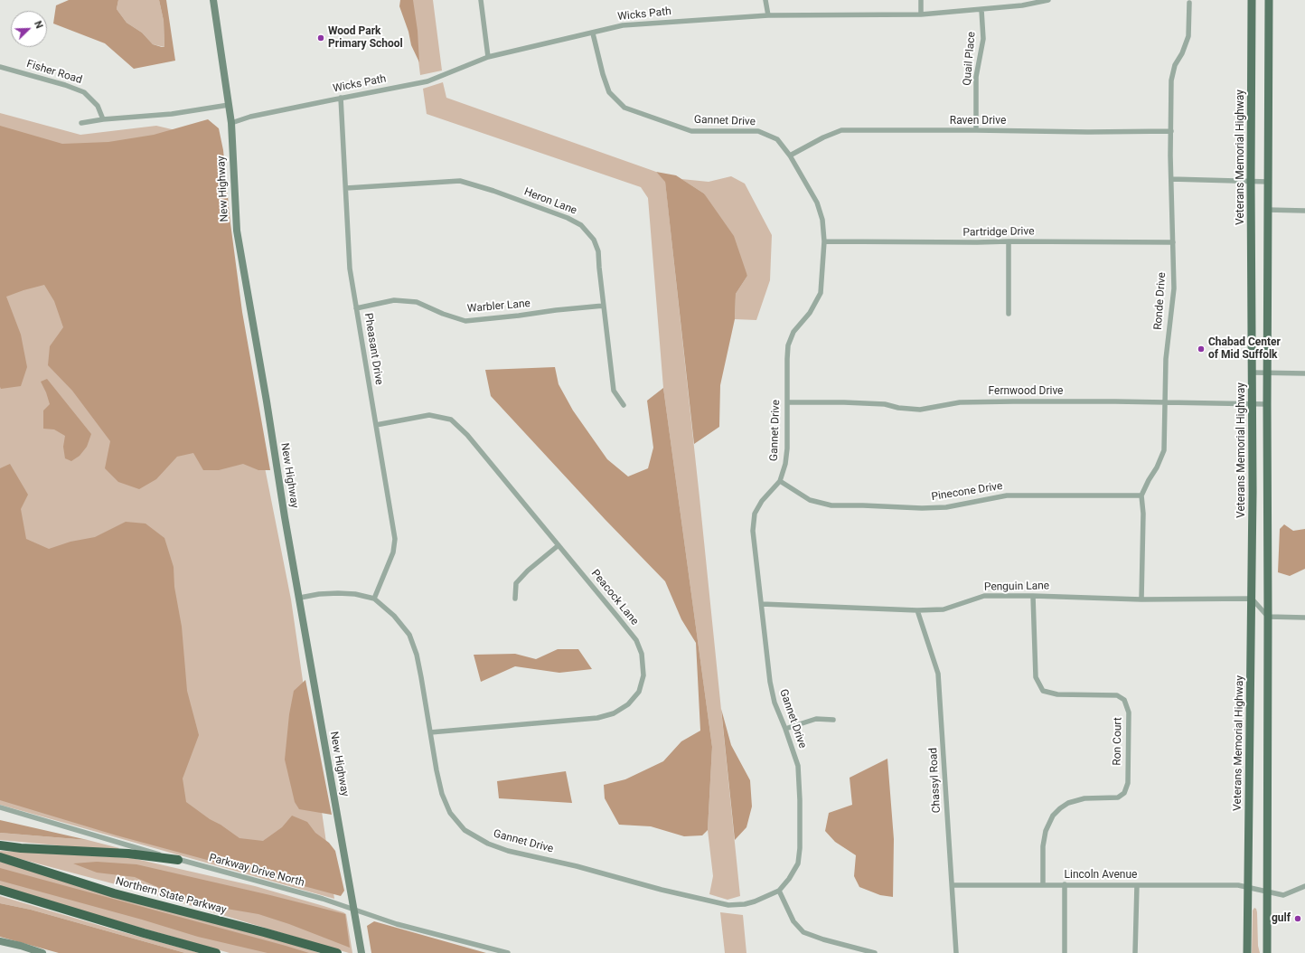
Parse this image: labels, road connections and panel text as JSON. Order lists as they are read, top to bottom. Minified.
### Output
{"streets":{"highway":["Northern State Parkway"],"main road":["Veterans Memorial Highway"],"street":["Wicks Path","Quail Place","Fisher Road","Gannet Drive","Raven Drive","New Highway","Heron Lane","Partridge Drive","Ronde Drive","Warbler Lane","Pheasant Drive","Fernwood Drive","Pinecone Drive","Penguin Lane","Peacock Lane","Ron Court","Chassyl Road","Parkway Drive North","Lincoln Avenue"]},"crossings":[["Wicks Path","Quail Place"],["Wicks Path","Gannet Drive"],["Wicks Path","New Highway"],["Wicks Path","Pheasant Drive"],["Quail Place","Raven Drive"],["Gannet Drive","Raven Drive"],["Gannet Drive","New Highway"],["Gannet Drive","Partridge Drive"],["Gannet Drive","Pheasant Drive"],["Gannet Drive","Fernwood Drive"],["Gannet Drive","Pinecone Drive"],["Gannet Drive","Penguin Lane"],["Gannet Drive","Peacock Lane"],["Raven Drive","Ronde Drive"],["Veterans Memorial Highway","Fernwood Drive"],["Veterans Memorial Highway","Penguin Lane"],["Veterans Memorial Highway","Lincoln Avenue"],["New Highway","Parkway Drive North"],["Heron Lane","Warbler Lane"],["Heron Lane","Pheasant Drive"],["Partridge Drive","Ronde Drive"],["Ronde Drive","Fernwood Drive"],["Ronde Drive","Pinecone Drive"],["Warbler Lane","Pheasant Drive"],["Pheasant Drive","Peacock Lane"],["Penguin Lane","Ron Court"],["Penguin Lane","Chassyl Road"],["Ron Court","Lincoln Avenue"],["Chassyl Road","Lincoln Avenue"]],"places":["Wood Park Primary School","Chabad Center of Mid Suffolk","gulf"],"north":"top right"}
